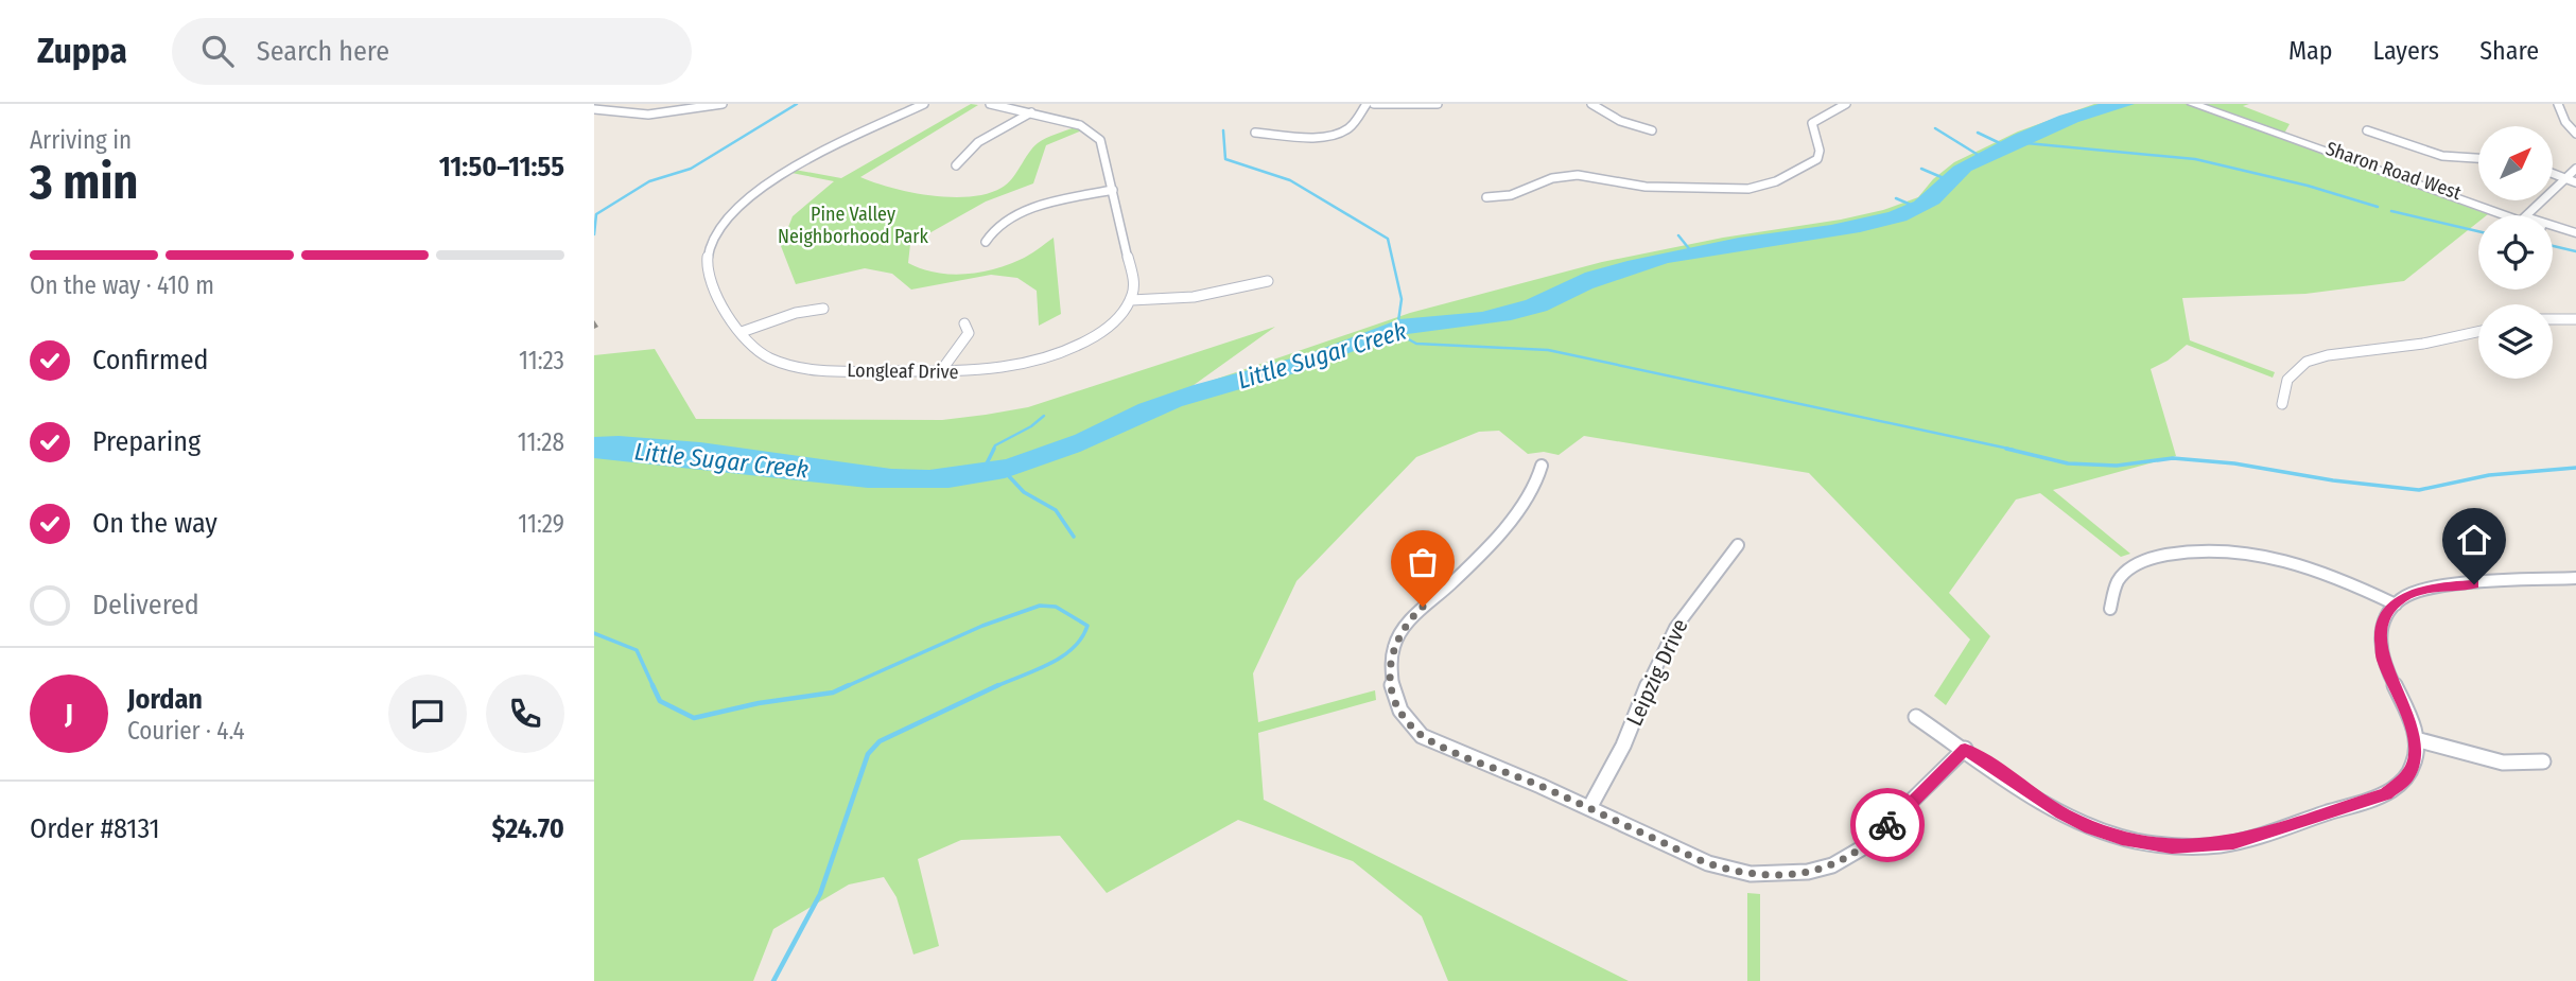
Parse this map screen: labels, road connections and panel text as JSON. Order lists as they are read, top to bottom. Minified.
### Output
{"streets":{"main road":["Sharon Road West"],"street":["Longleaf Drive","Leipzig Drive"]},"water":["Little Sugar Creek"],"parks":["Pine Valley Neighborhood Park"],"north":"top right","page":{"header":"Zuppa","search":"Search here","nav":["Map","Layers","Share"],"heading":["3 min","Arriving in","11:50–11:55"],"panel":["Jordan","Courier · 4.4","Order #8131","$24.70"],"bar":"On the way · 410 m","list":[["Confirmed","11:23"],["Preparing","11:28"],["On the way","11:29"],"Delivered"],"round":"J"}}
